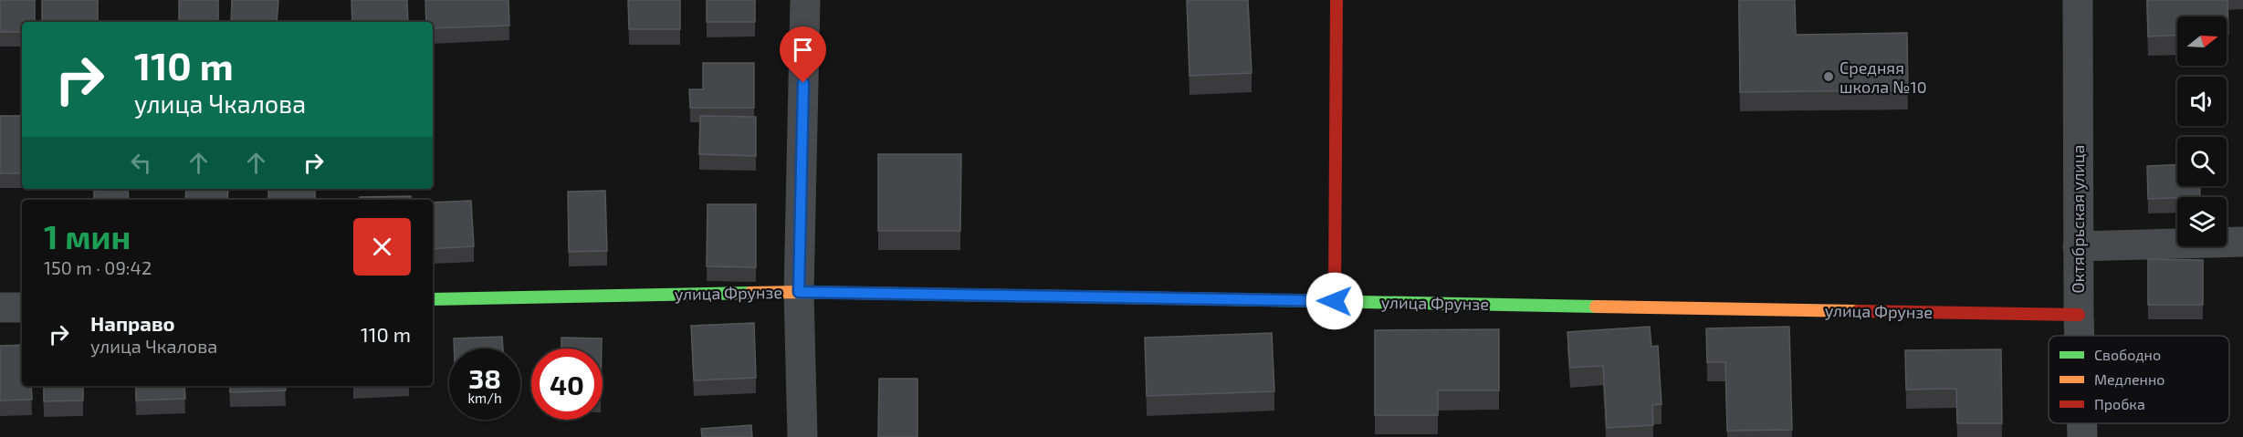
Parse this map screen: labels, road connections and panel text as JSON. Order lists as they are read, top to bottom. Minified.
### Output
{"streets":{"street":["Октябрьская улица","улица Фрунзе"]},"crossings":[["Октябрьская улица","улица Фрунзе"]],"places":["Средняя школа №10"],"legend":["Свободно","Медленно","Пробка"],"north":"right","page":{"turn":["110 m","улица Чкалова"],"heading":["1 мин","150 m · 09:42"],"list":[{"name":"Направо","note":"улица Чкалова","value":"110 m"}],"speed":"38 km/h","limit":"40"}}
